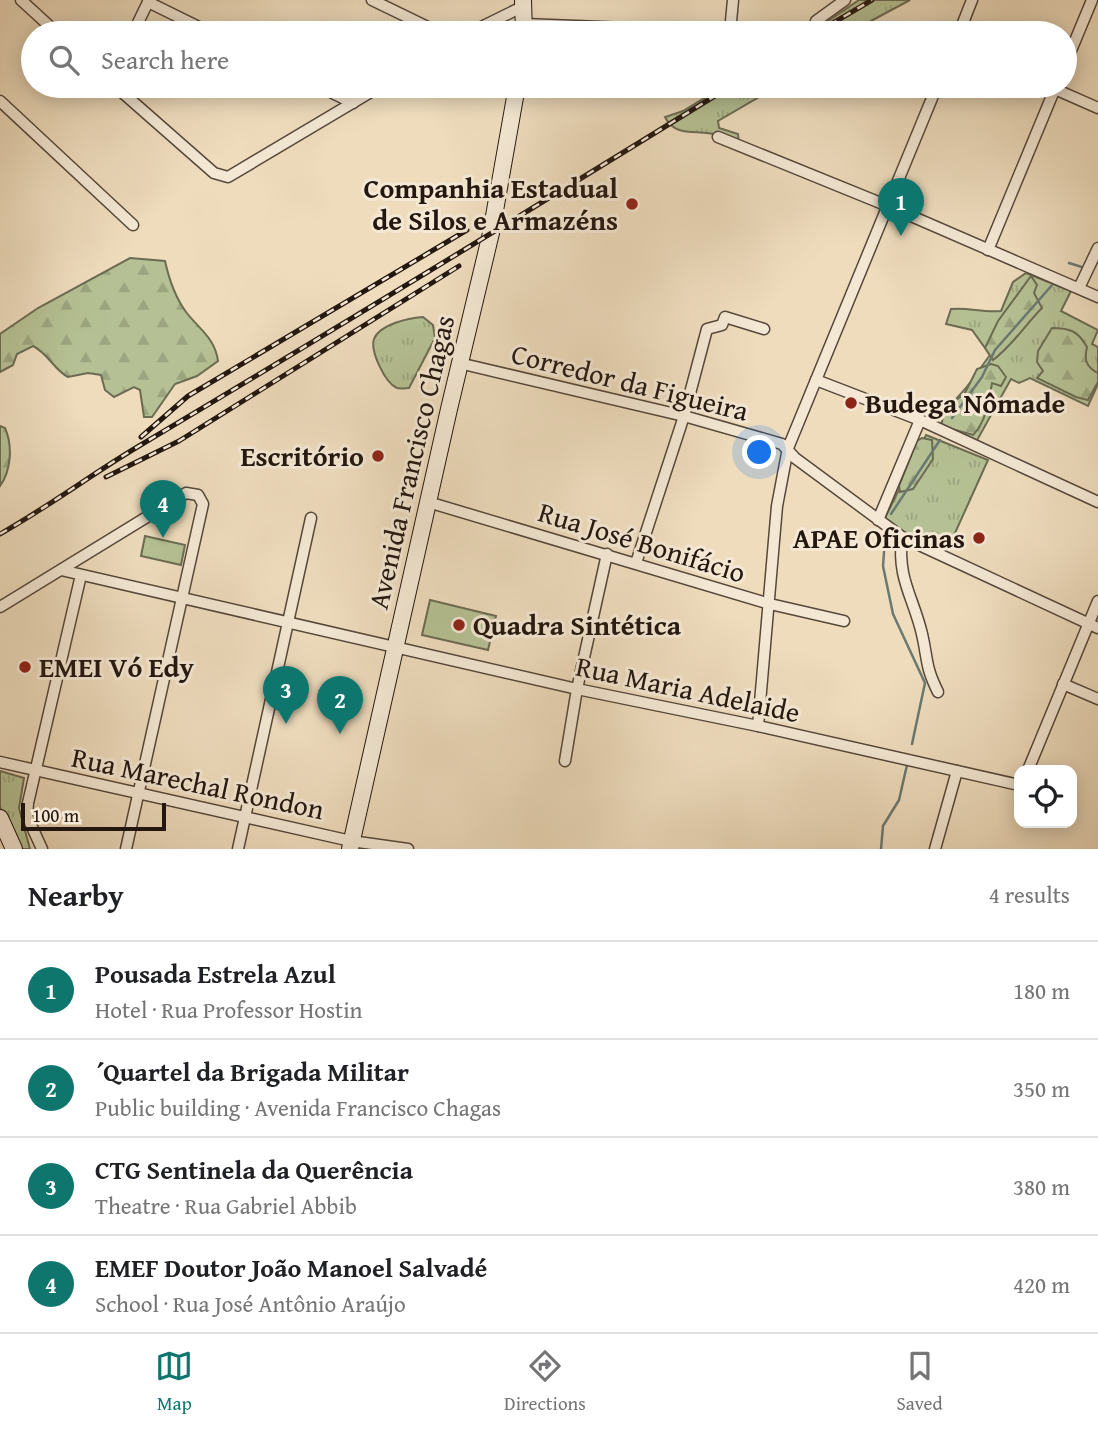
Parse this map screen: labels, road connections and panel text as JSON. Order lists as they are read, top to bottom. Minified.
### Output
{"streets":{"main road":["Avenida Francisco Chagas"],"street":["Corredor da Figueira","Rua José Bonifácio","Rua Maria Adelaide","Rua Marechal Rondon"]},"crossings":[["Corredor da Figueira","Avenida Francisco Chagas"],["Avenida Francisco Chagas","Rua José Bonifácio"],["Avenida Francisco Chagas","Rua Maria Adelaide"],["Avenida Francisco Chagas","Rua Marechal Rondon"]],"places":["Companhia Estadual de Silos e Armazéns","Budega Nômade","Escritório","APAE Oficinas","Quadra Sintética","EMEI Vó Edy"],"scale_bar":"100 m","page":{"search":"Search here","pins":["1","4","3","2"],"scale":"100 m","heading":["Nearby","4 results"],"list":[{"mark":"1","name":"Pousada Estrela Azul","note":"Hotel · Rua Professor Hostin","value":"180 m"},{"mark":"2","name":"´Quartel da Brigada Militar","note":"Public building · Avenida Francisco Chagas","value":"350 m"},{"mark":"3","name":"CTG Sentinela da Querência","note":"Theatre · Rua Gabriel Abbib","value":"380 m"},{"mark":"4","name":"EMEF Doutor João Manoel Salvadé","note":"School · Rua José Antônio Araújo","value":"420 m"}],"nav":["Map","Directions","Saved"]}}
